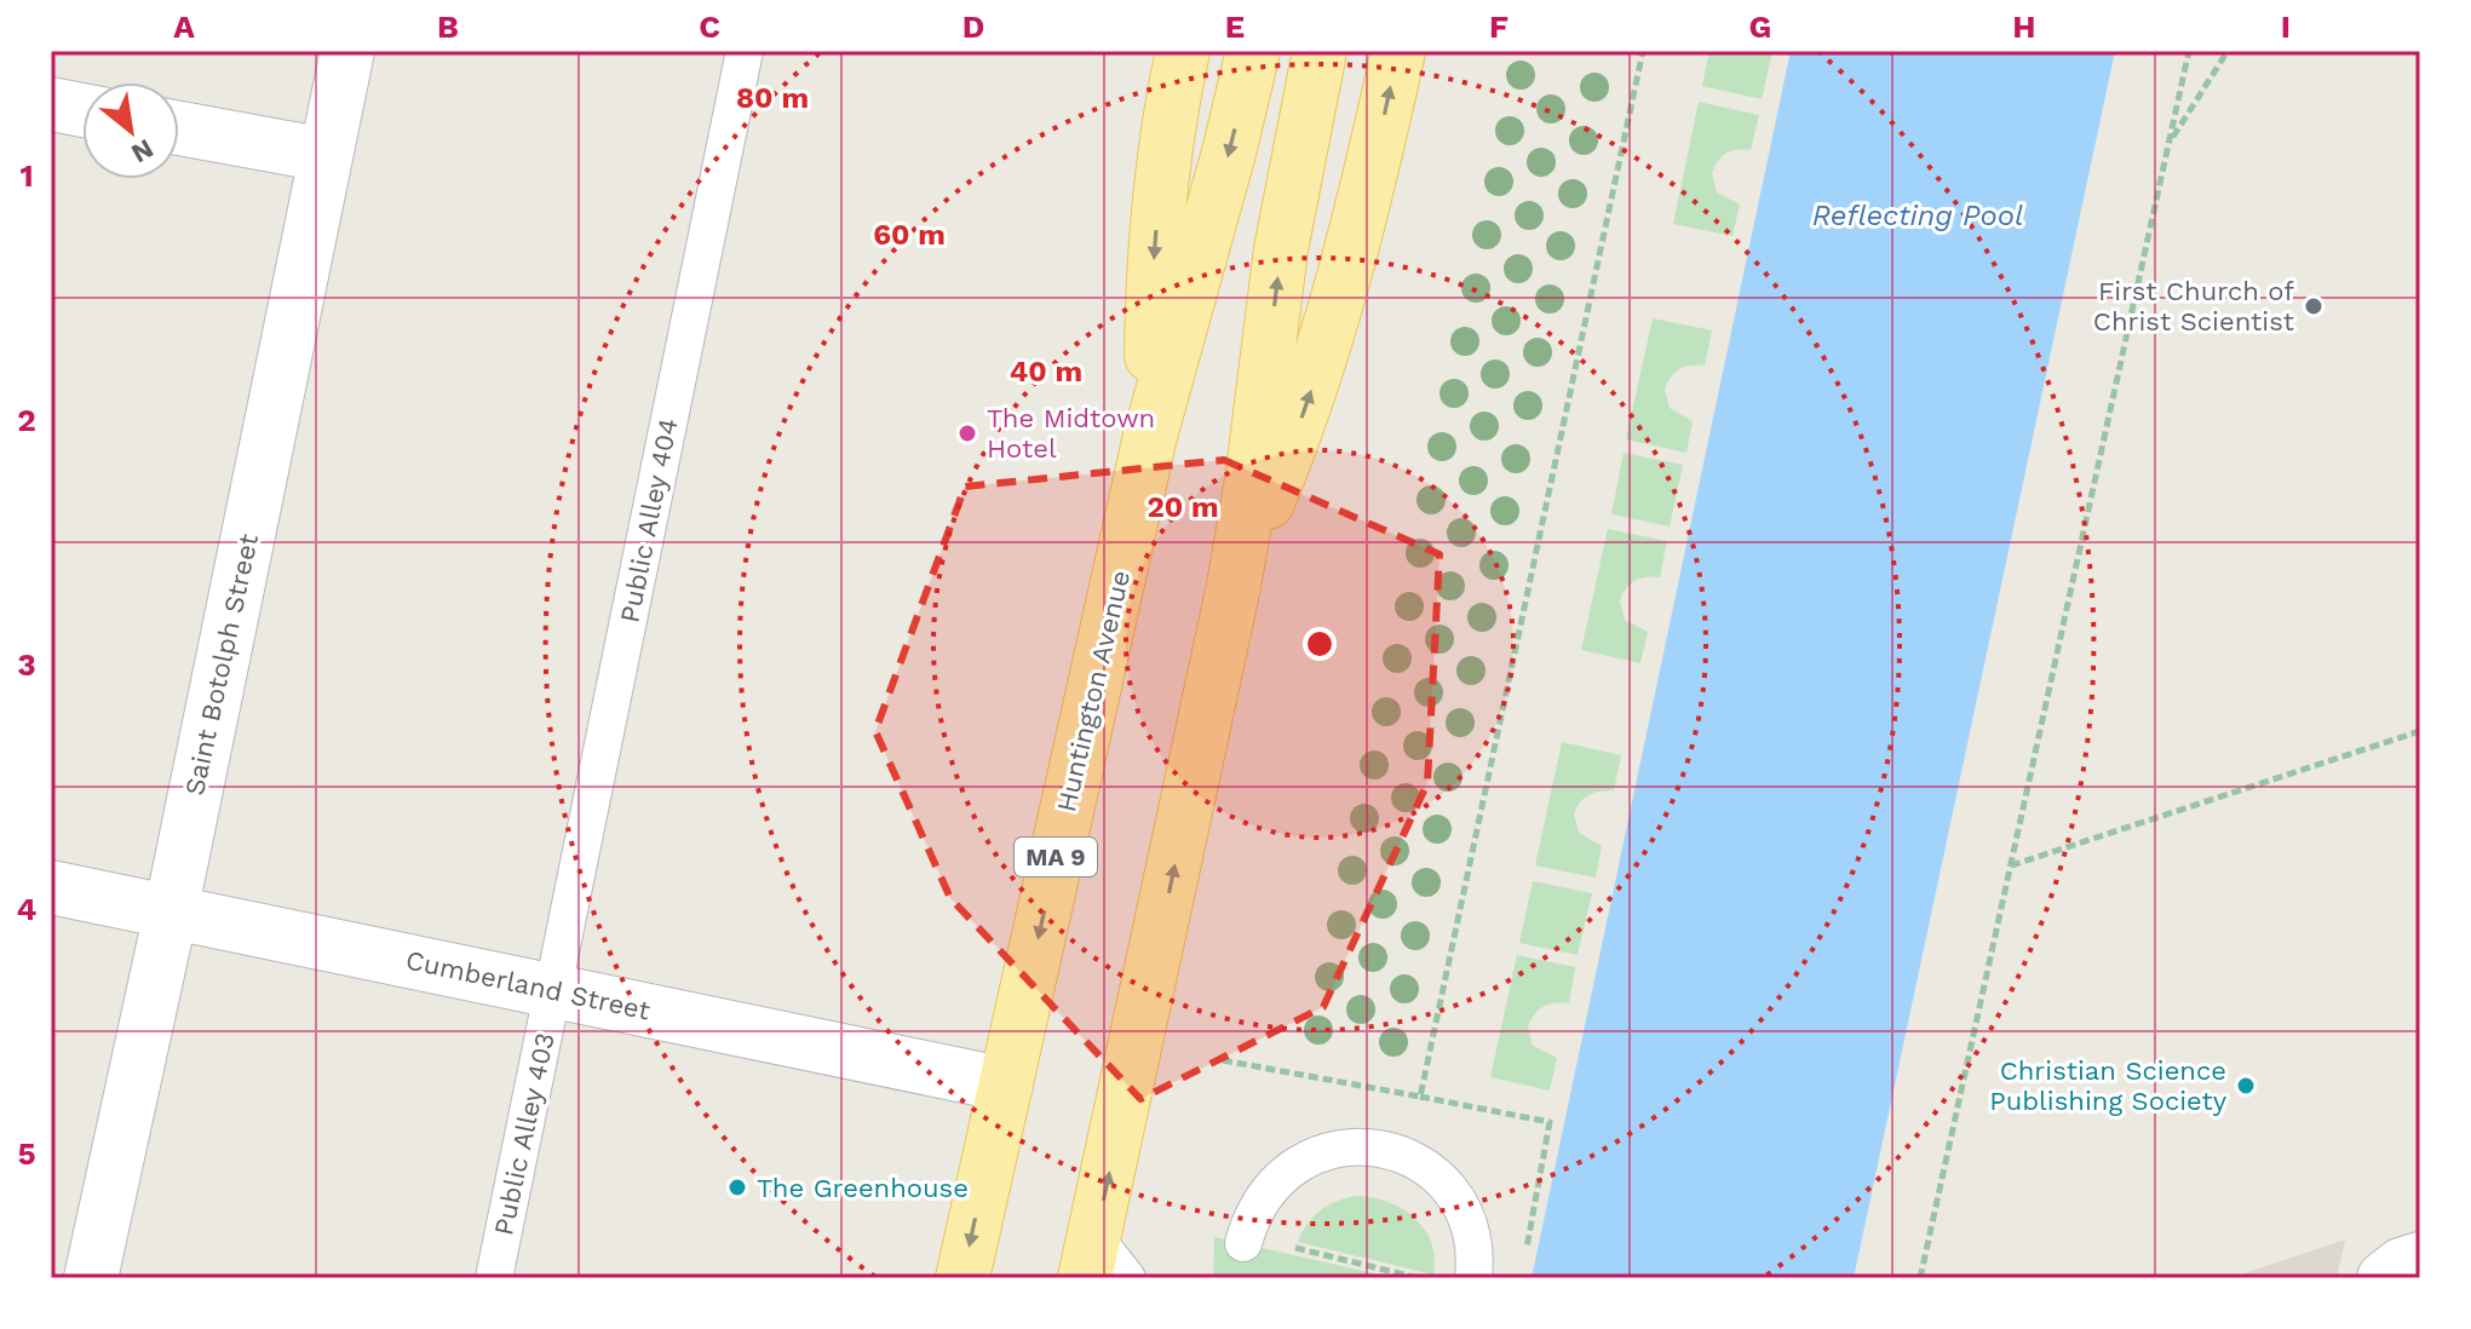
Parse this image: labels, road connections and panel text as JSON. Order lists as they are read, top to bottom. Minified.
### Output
{"streets":{"main road":["Huntington Avenue","MA 9"],"street":["Saint Botolph Street","Cumberland Street"],"lane":["Public Alley 404","Public Alley 403"]},"crossings":[["Public Alley 404","Cumberland Street"],["Public Alley 404","Public Alley 403"],["Saint Botolph Street","Cumberland Street"],["Huntington Avenue","Cumberland Street"],["Cumberland Street","Public Alley 403"]],"water":["Reflecting Pool"],"places":["First Church of Christ Scientist","The Midtown Hotel","Christian Science Publishing Society","The Greenhouse"],"north":"bottom right","grid":{"columns":["A","B","C","D","E","F","G","H","I"],"rows":["1","2","3","4","5"]},"rings":["80 m","60 m","40 m","20 m"]}
